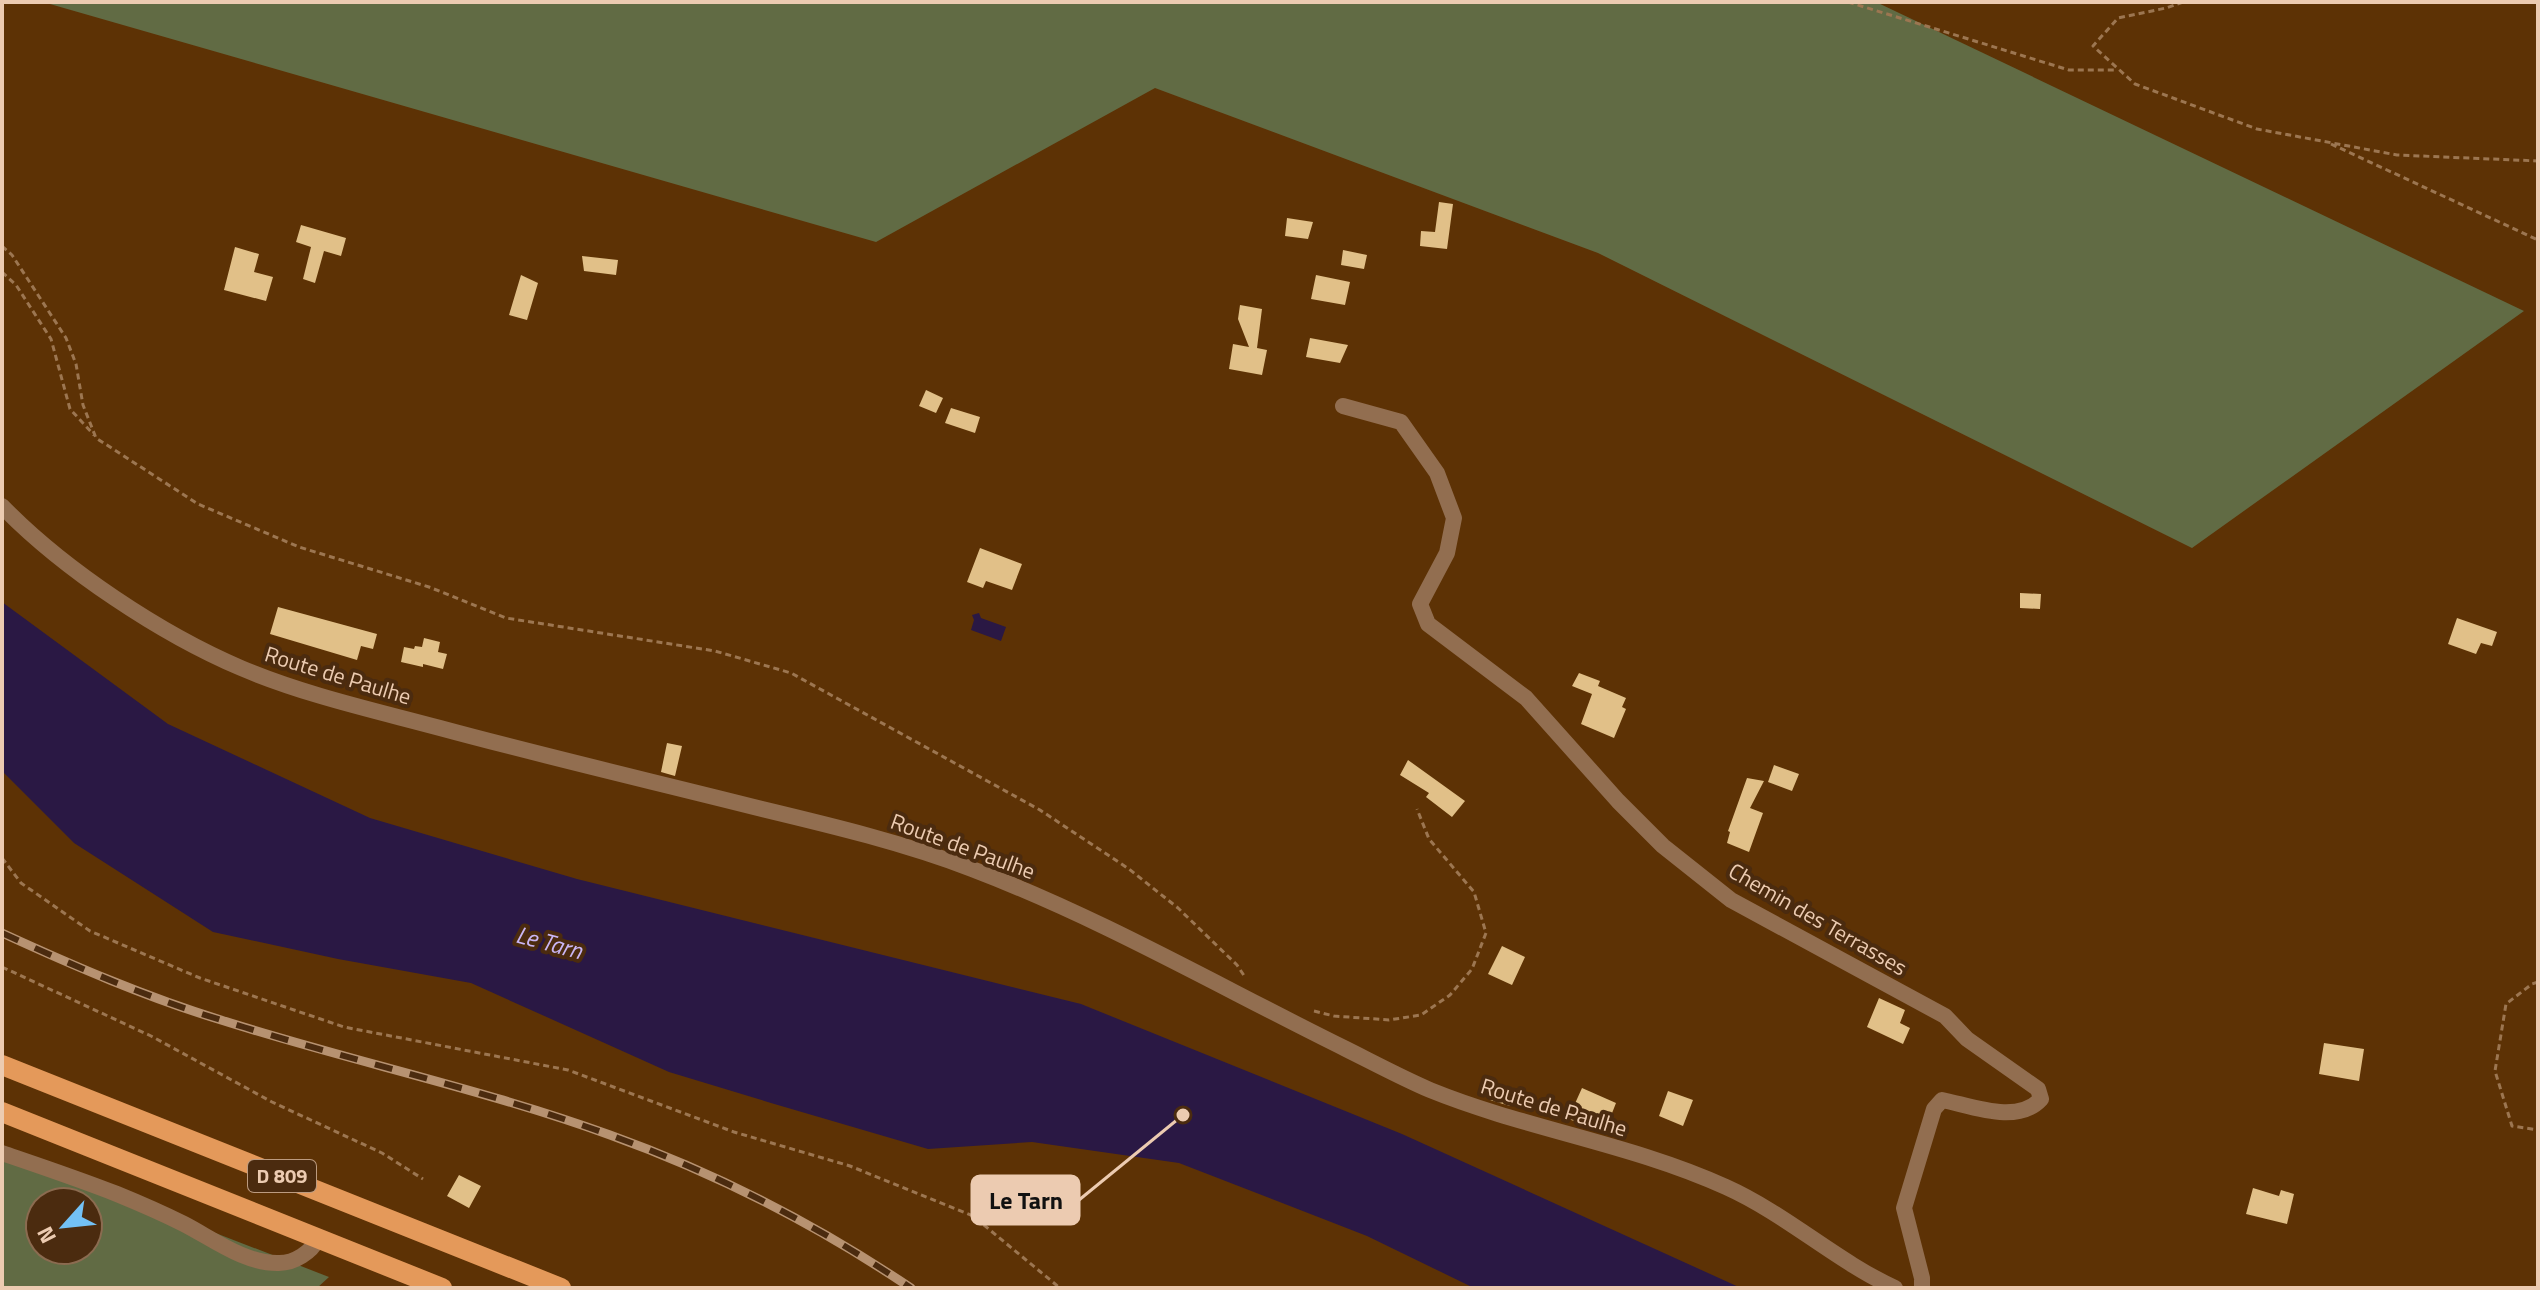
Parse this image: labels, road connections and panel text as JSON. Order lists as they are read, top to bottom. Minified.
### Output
{"streets":{"main road":["D 809"],"street":["Route de Paulhe","Chemin des Terrasses"]},"water":["Le Tarn"],"places":["Le Tarn"],"north":"bottom left"}
